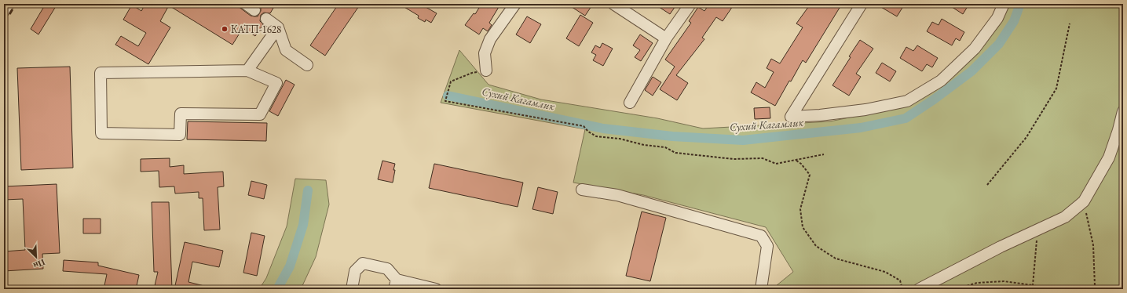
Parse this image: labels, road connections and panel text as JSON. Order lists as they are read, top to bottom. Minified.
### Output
{"water":["Сухий Кагамлик"],"places":["КАТП-1628"],"north":"bottom right"}
